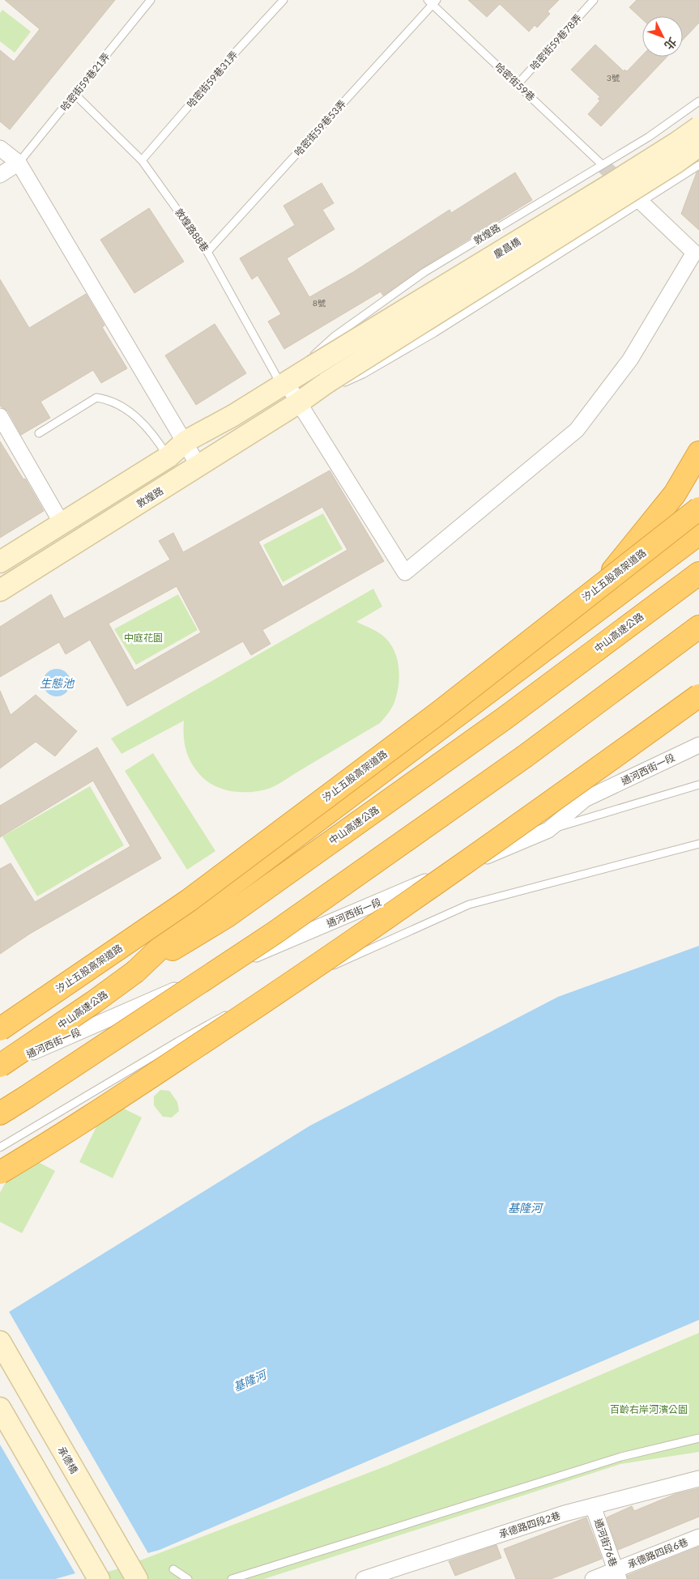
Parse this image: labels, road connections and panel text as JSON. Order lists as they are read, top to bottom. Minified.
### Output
{"streets":{"highway":["汐止五股高架道路","中山高速公路"],"street":["敦煌路","慶昌橋","通河西街一段","承德橋","承德路四段2巷","通河街76巷","承德路四段6巷"],"lane":["哈密街59巷78弄","哈密街59巷31弄","哈密街59巷21弄","哈密街59巷","哈密街59巷53弄","敦煌路88巷"]},"crossings":[["哈密街59巷78弄","哈密街59巷"],["哈密街59巷31弄","敦煌路88巷"],["哈密街59巷21弄","敦煌路88巷"],["哈密街59巷","哈密街59巷53弄"],["哈密街59巷","敦煌路"],["哈密街59巷53弄","敦煌路88巷"],["敦煌路88巷","敦煌路"],["敦煌路","慶昌橋"],["中山高速公路","通河西街一段"],["承德路四段2巷","通河街76巷"],["通河街76巷","承德路四段6巷"]],"water":["生態池","基隆河"],"parks":["中庭花園","百齡右岸河濱公園"],"house_numbers":["3號","8號"],"north":"bottom right"}
